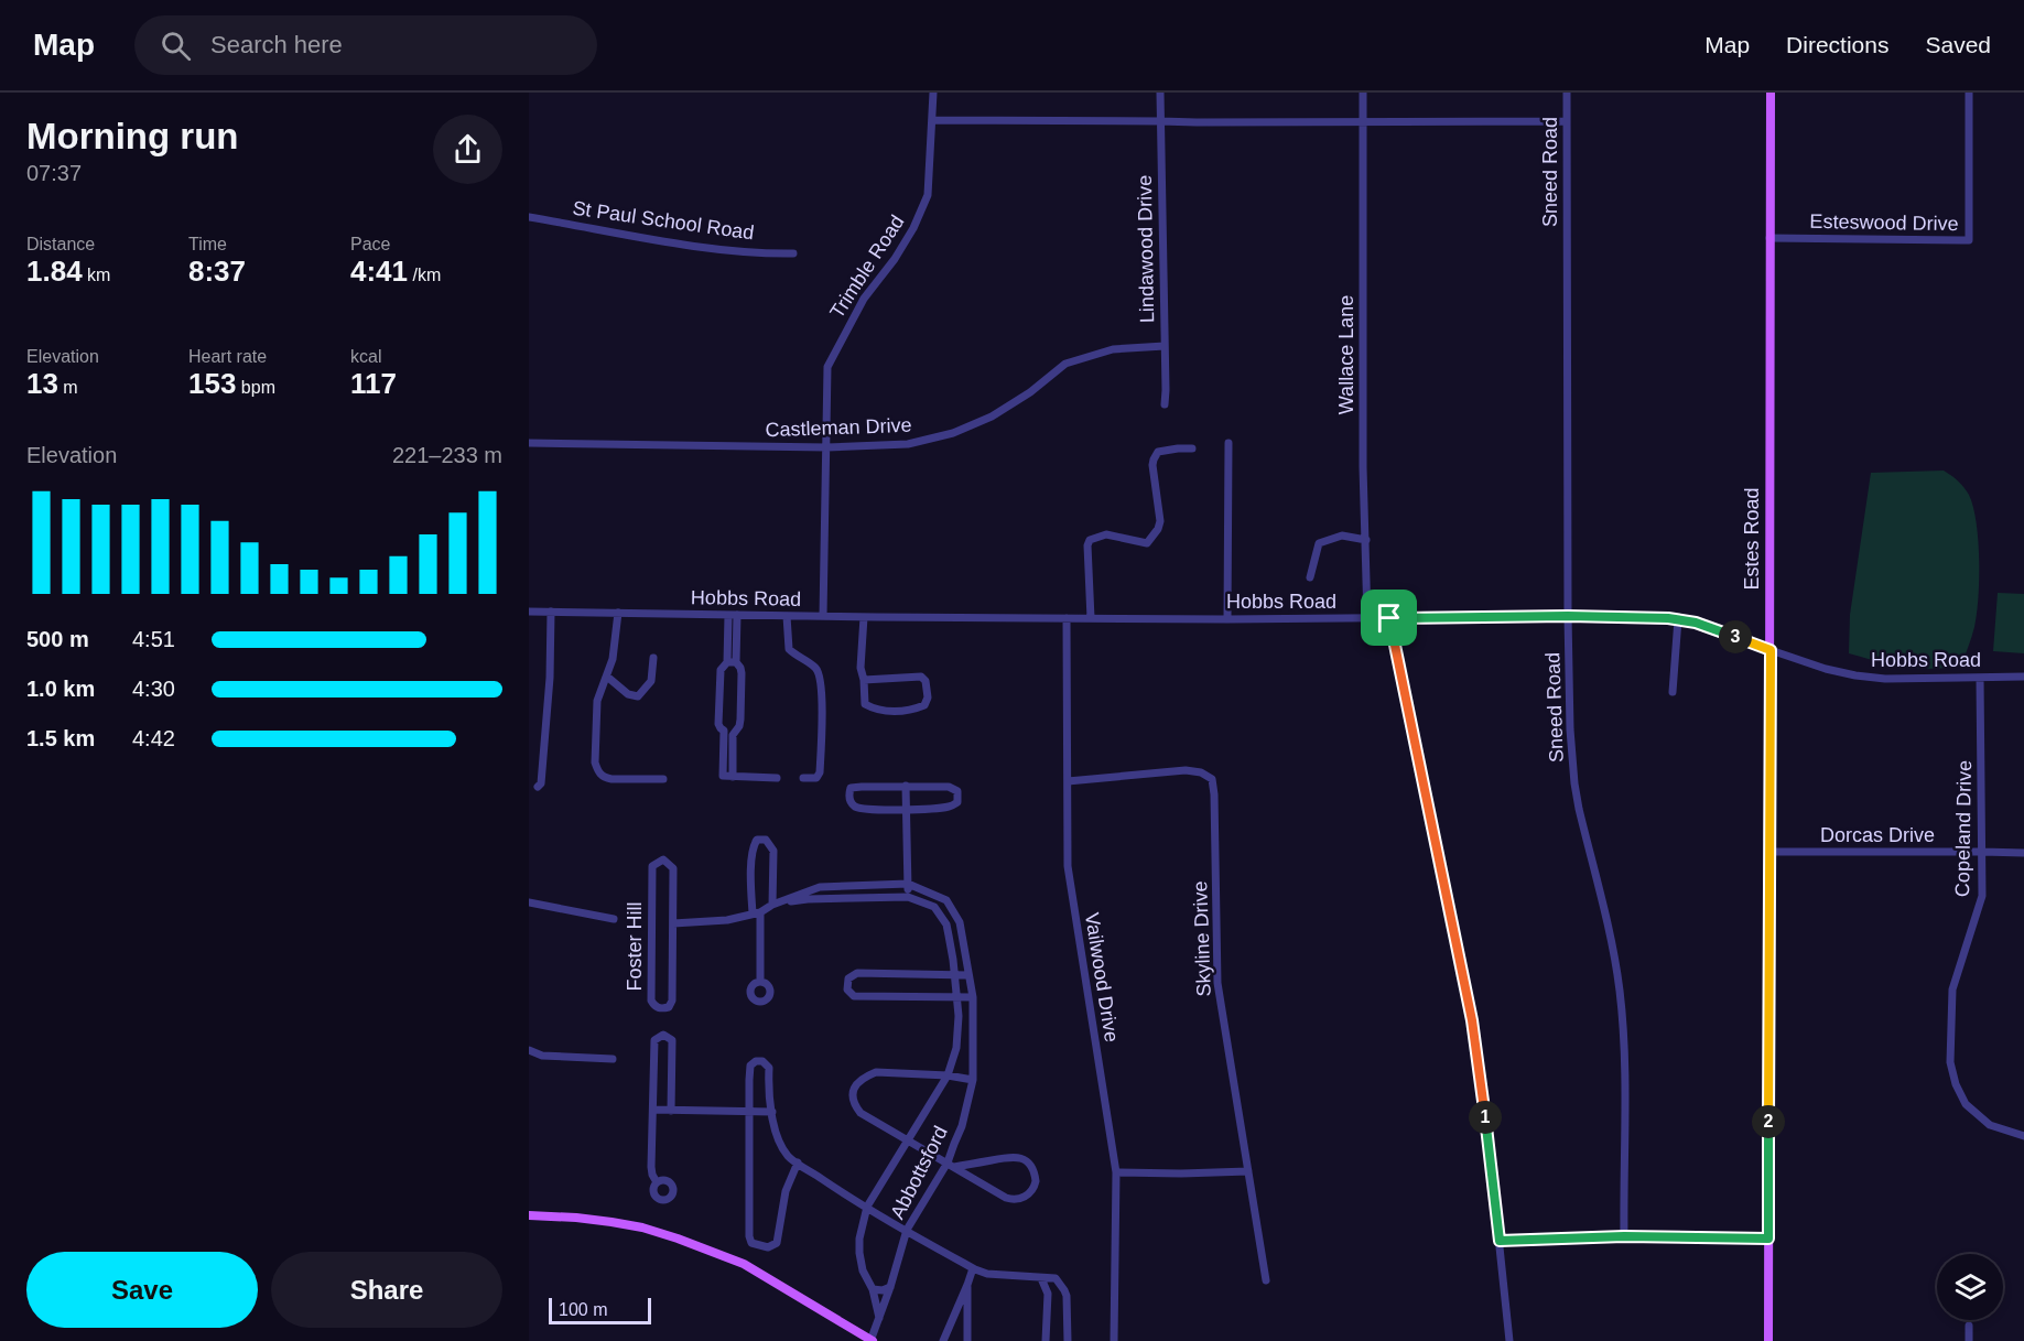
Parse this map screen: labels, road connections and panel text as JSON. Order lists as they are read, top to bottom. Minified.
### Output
{"streets":{"main road":["Estes Road"],"street":["Sneed Road","St Paul School Road","Esteswood Drive","Lindawood Drive","Trimble Road","Wallace Lane","Castleman Drive","Hobbs Road","Copeland Drive","Dorcas Drive","Skyline Drive","Foster Hill","Vailwood Drive","Abbottsford"]},"crossings":[["Sneed Road","Hobbs Road"],["Esteswood Drive","Estes Road"],["Lindawood Drive","Castleman Drive"],["Trimble Road","Castleman Drive"],["Trimble Road","Hobbs Road"],["Wallace Lane","Hobbs Road"],["Estes Road","Hobbs Road"],["Estes Road","Dorcas Drive"],["Hobbs Road","Copeland Drive"],["Hobbs Road","Vailwood Drive"],["Copeland Drive","Dorcas Drive"],["Skyline Drive","Vailwood Drive"],["Foster Hill","Abbottsford"]],"scale_bar":"100 m","page":{"header":"Map","search":"Search here","nav":["Map","Directions","Saved"],"heading":["Morning run","07:37"],"stats":[["Distance","1.84 km"],["Time","8:37"],["Pace","4:41 /km"],["Elevation","13 m"],["Heart rate","153 bpm"],["kcal","117"]],"chart":["Elevation","221–233 m"],"list":[{"name":"500 m","note":"4:51"},{"name":"1.0 km","note":"4:30"},{"name":"1.5 km","note":"4:42"}],"pins":["3","1","2"],"buttons":["Save","Share"],"scale":"100 m"}}
